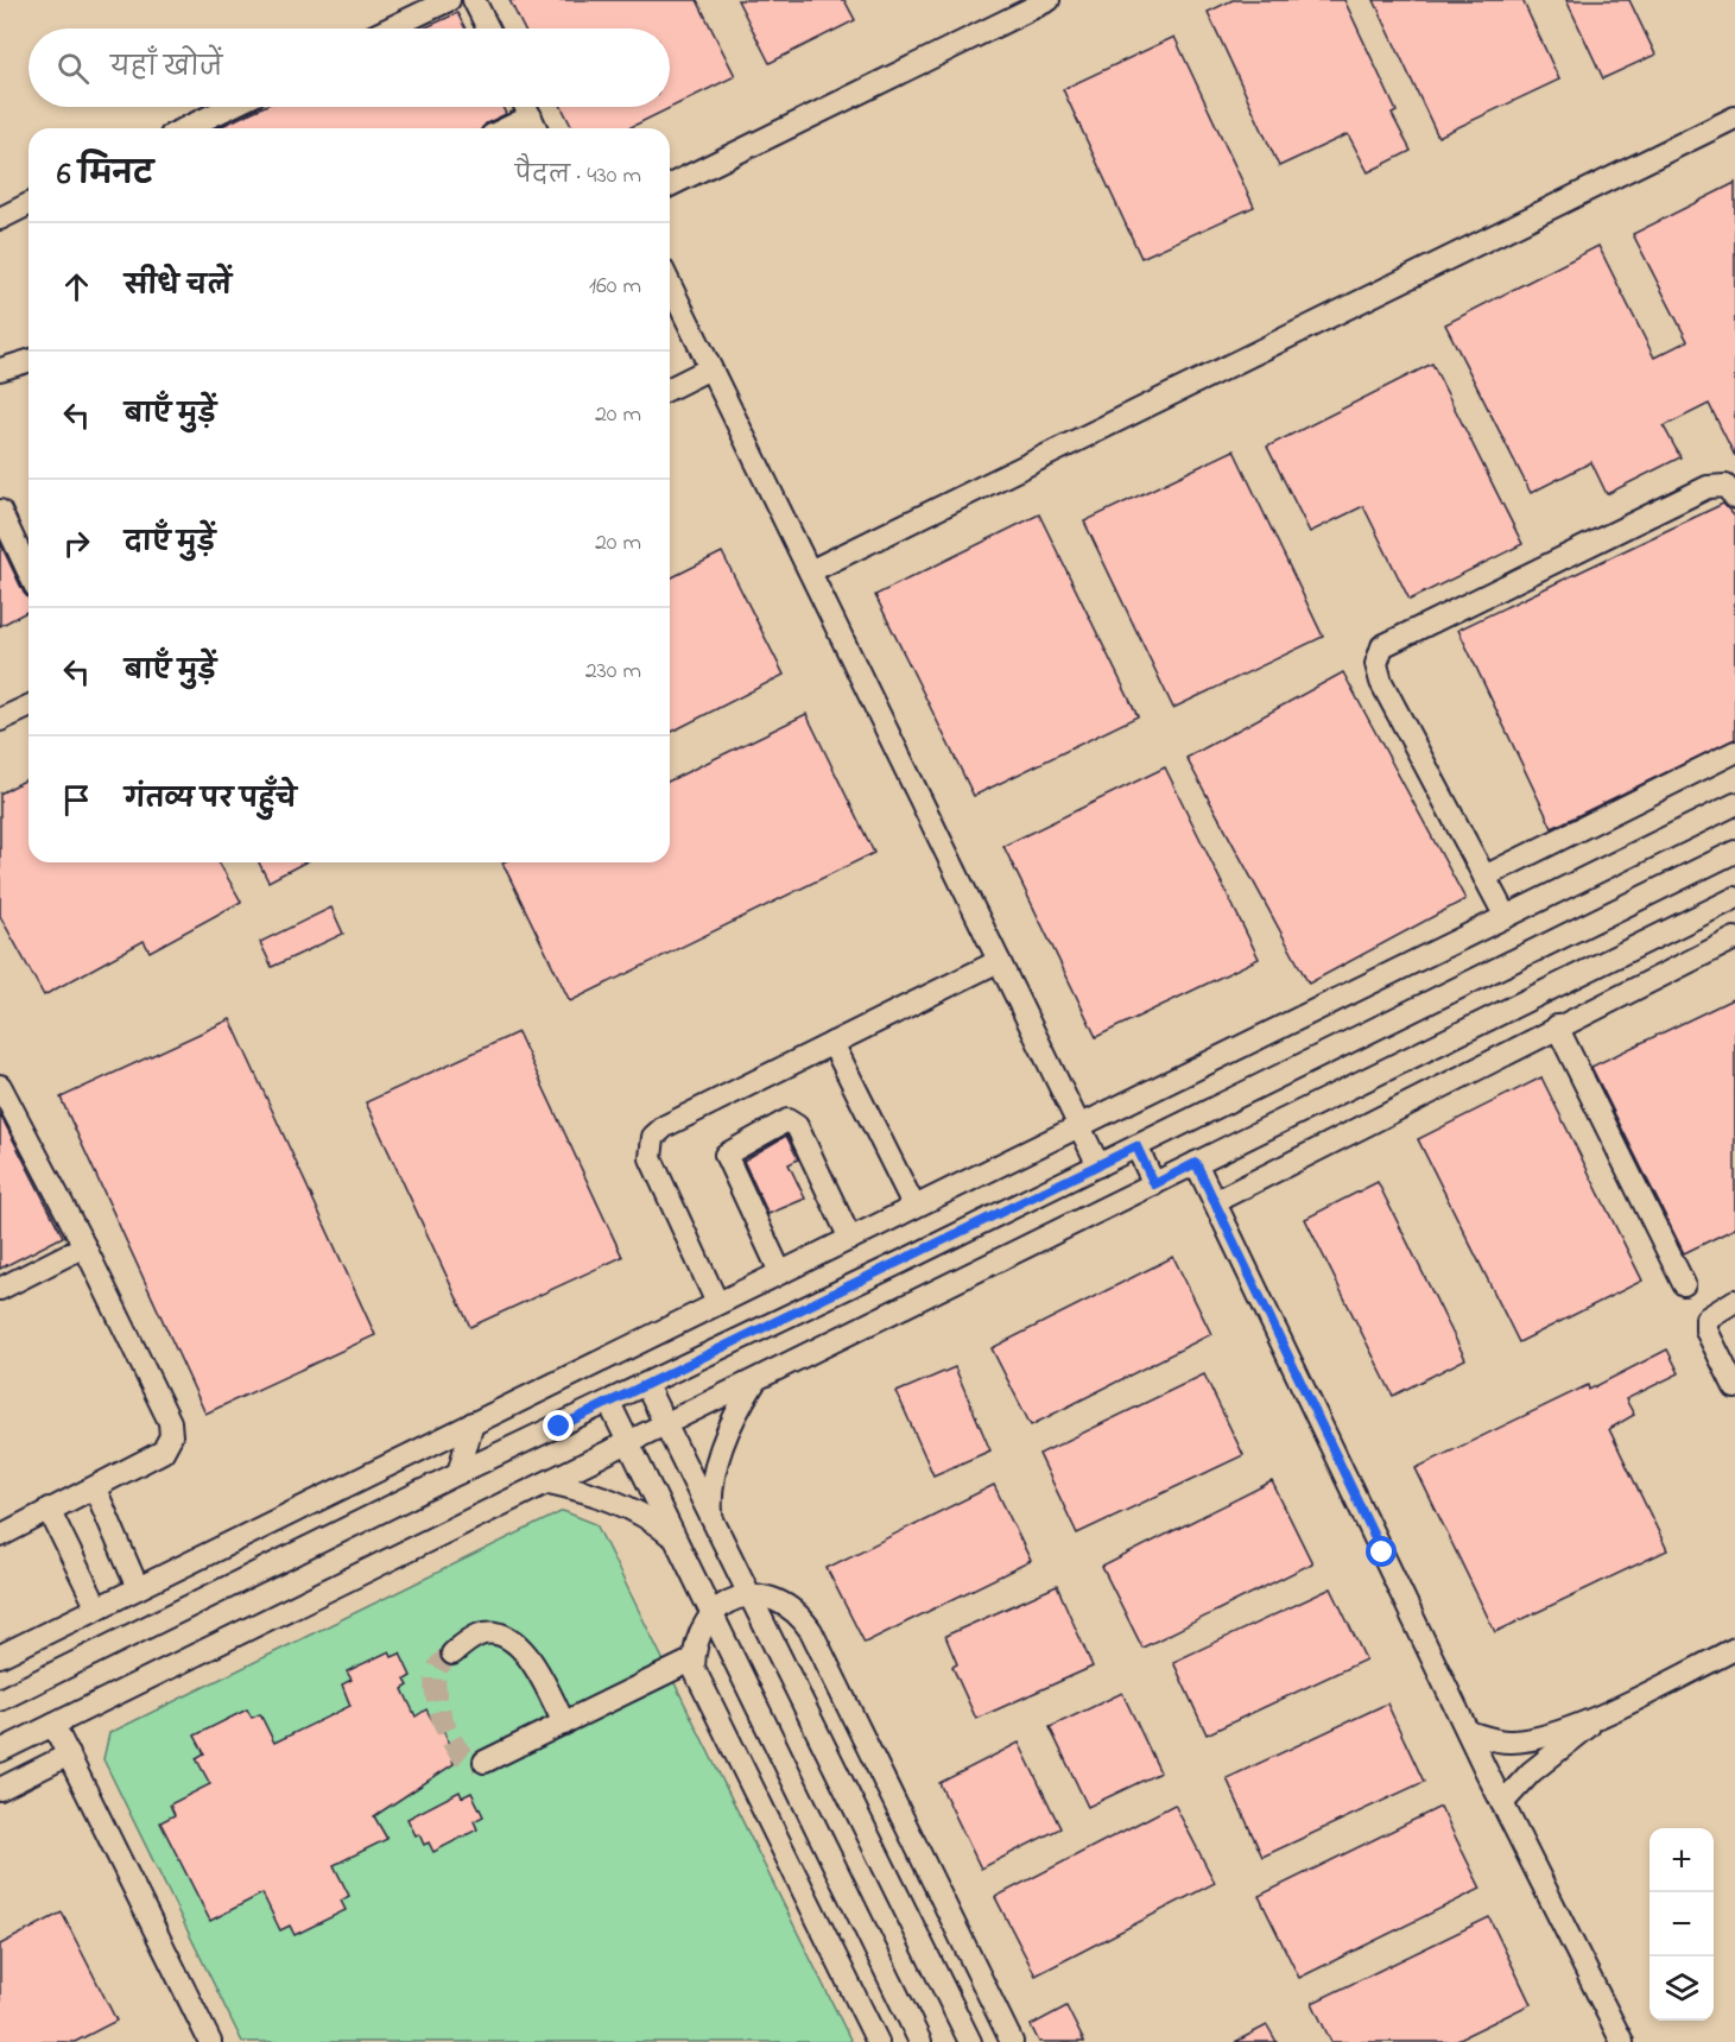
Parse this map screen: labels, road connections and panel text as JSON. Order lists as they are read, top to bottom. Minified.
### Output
{"page":{"search":"यहाँ खोजें","heading":["6 मिनट","पैदल · 430 m"],"list":[["सीधे चलें","160 m"],["बाएँ मुड़ें","20 m"],["दाएँ मुड़ें","20 m"],["बाएँ मुड़ें","230 m"],"गंतव्य पर पहुँचे"],"map_buttons":["+","−"]}}
